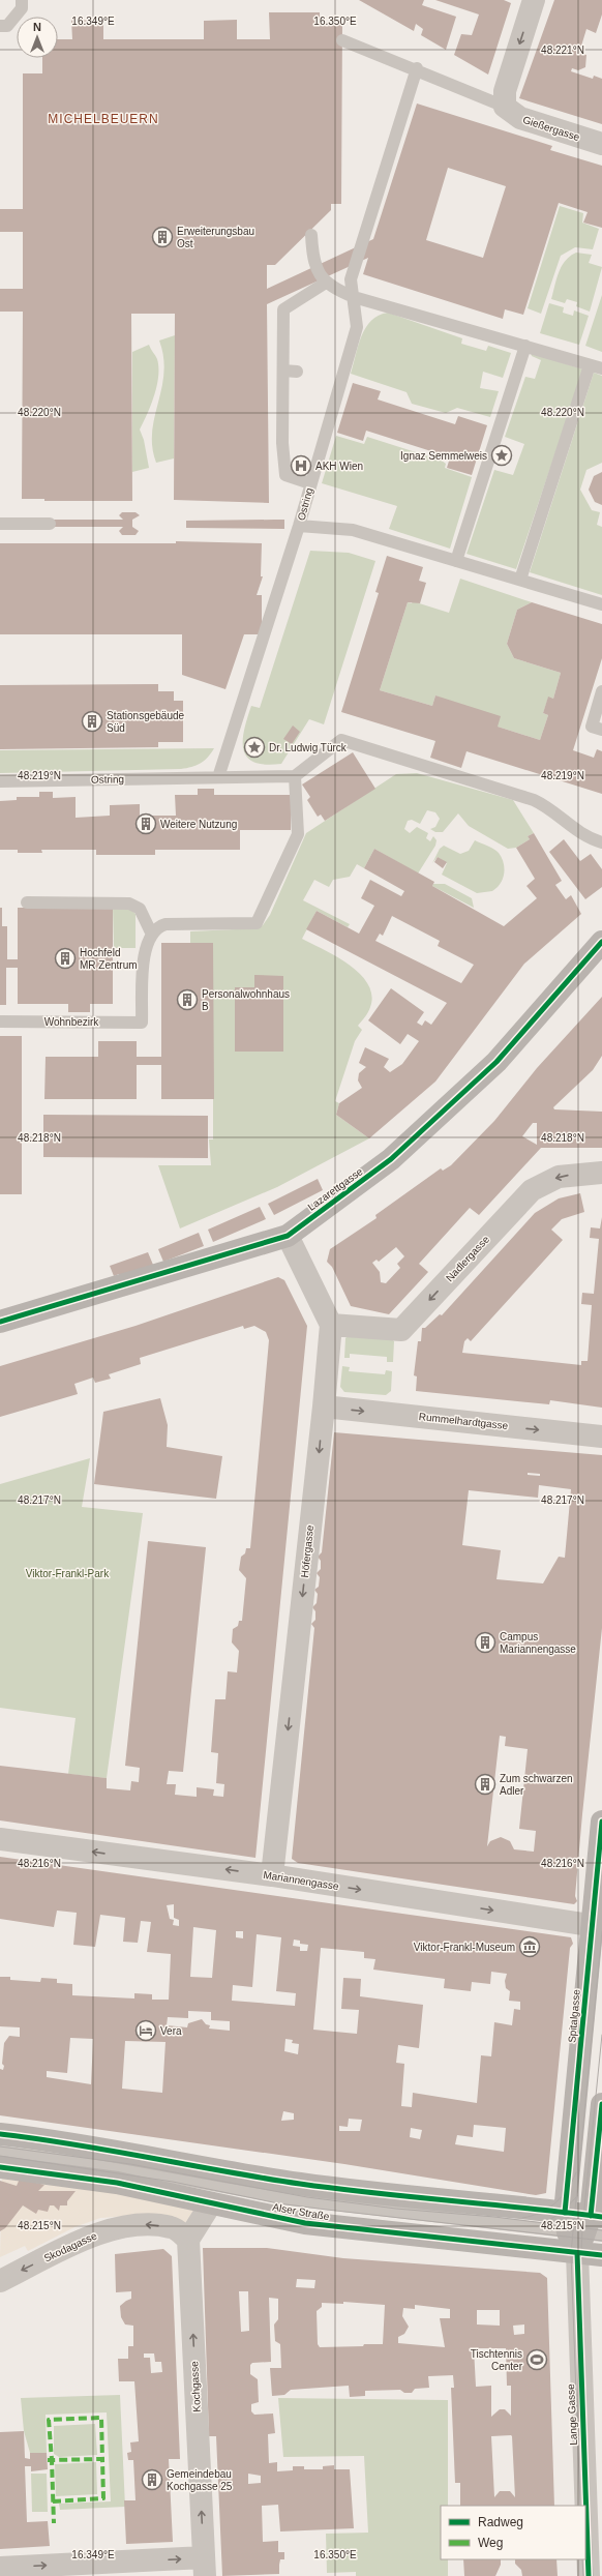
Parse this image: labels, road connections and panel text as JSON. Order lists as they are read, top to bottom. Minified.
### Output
{"streets":{"main road":["Lazarettgasse","Spitalgasse","Alser Straße"],"street":["Gießergasse","Nadlergasse","Rummelhardtgasse","Höfergasse","Mariannengasse","Skodagasse","Kochgasse","Lange Gasse"],"lane":["Ostring","Wohnbezirk"]},"crossings":[["Nadlergasse","Höfergasse"],["Rummelhardtgasse","Höfergasse"],["Höfergasse","Mariannengasse"],["Mariannengasse","Spitalgasse"],["Spitalgasse","Alser Straße"],["Spitalgasse","Lange Gasse"],["Alser Straße","Lange Gasse"],["Skodagasse","Kochgasse"]],"one_way":["Nadlergasse","Rummelhardtgasse","Höfergasse","Skodagasse","Kochgasse"],"districts":["MICHELBEUERN"],"parks":["Viktor-Frankl-Park"],"places":{"building":["Erweiterungsbau Ost","Stationsgebäude Süd","Weitere Nutzung","Hochfeld MR Zentrum","Personalwohnhaus B","Campus Mariannengasse","Zum schwarzen Adler","Gemeindebau Kochgasse 25"],"place":["Ignaz Semmelweis","Dr. Ludwig Türck"],"hospital":["AKH Wien"],"museum":["Viktor-Frankl-Museum"],"hotel":["Vera"],"sports":["Tischtennis Center"]},"legend":["Radweg","Weg"],"north":"top","coordinates":["16.349°E","16.350°E","48.221°N","48.220°N","48.219°N","48.218°N","48.217°N","48.216°N","48.215°N"]}
